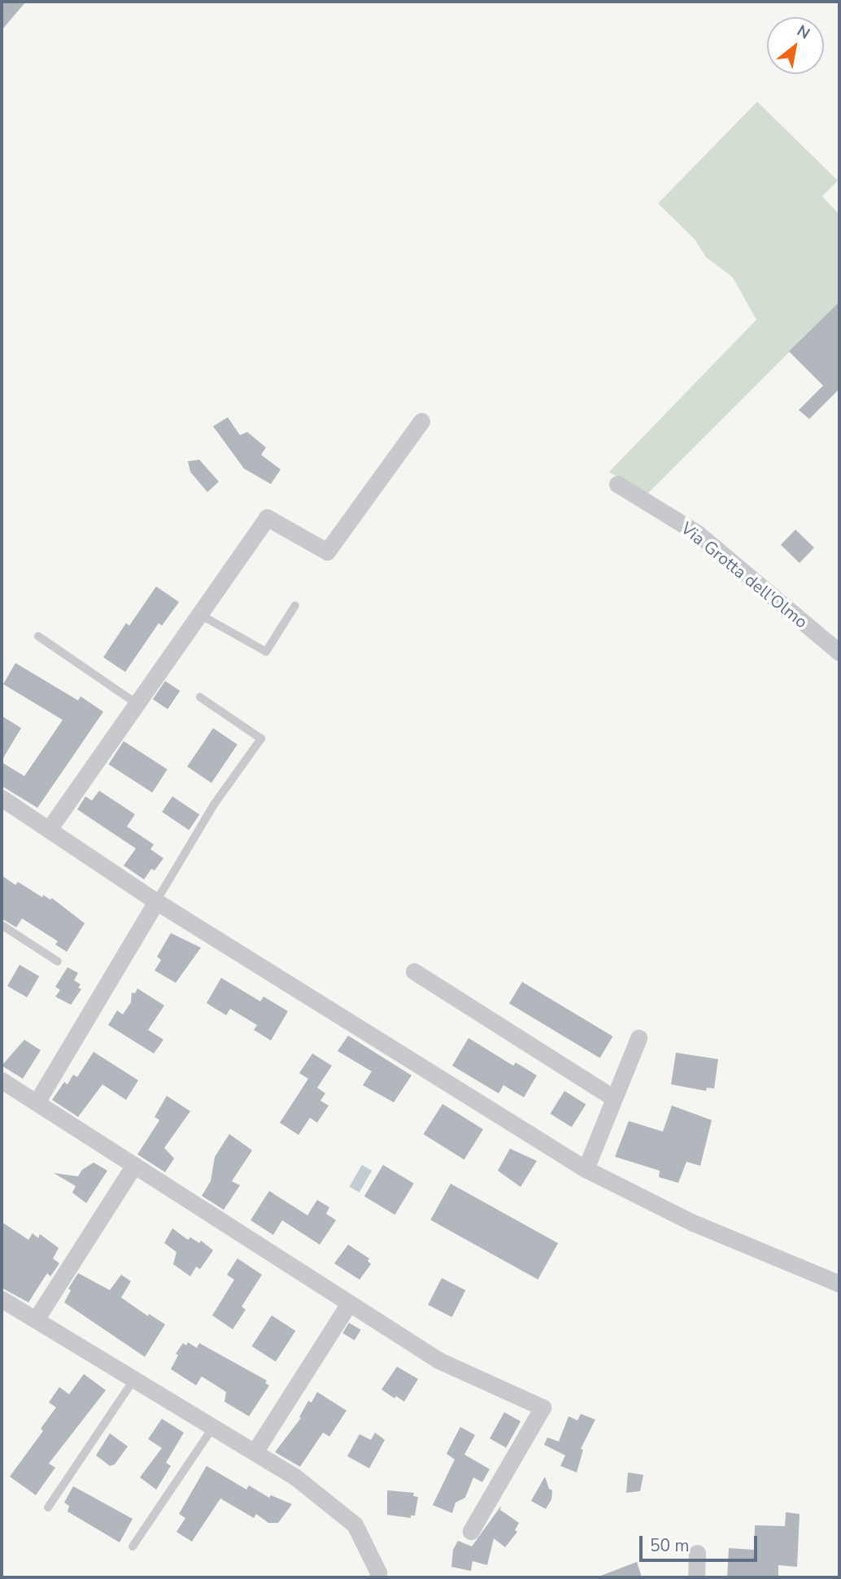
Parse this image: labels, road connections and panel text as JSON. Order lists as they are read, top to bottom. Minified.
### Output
{"streets":{"street":["Via Grotta dell'Olmo"]},"scale_bar":"50 m","north":"top right"}
